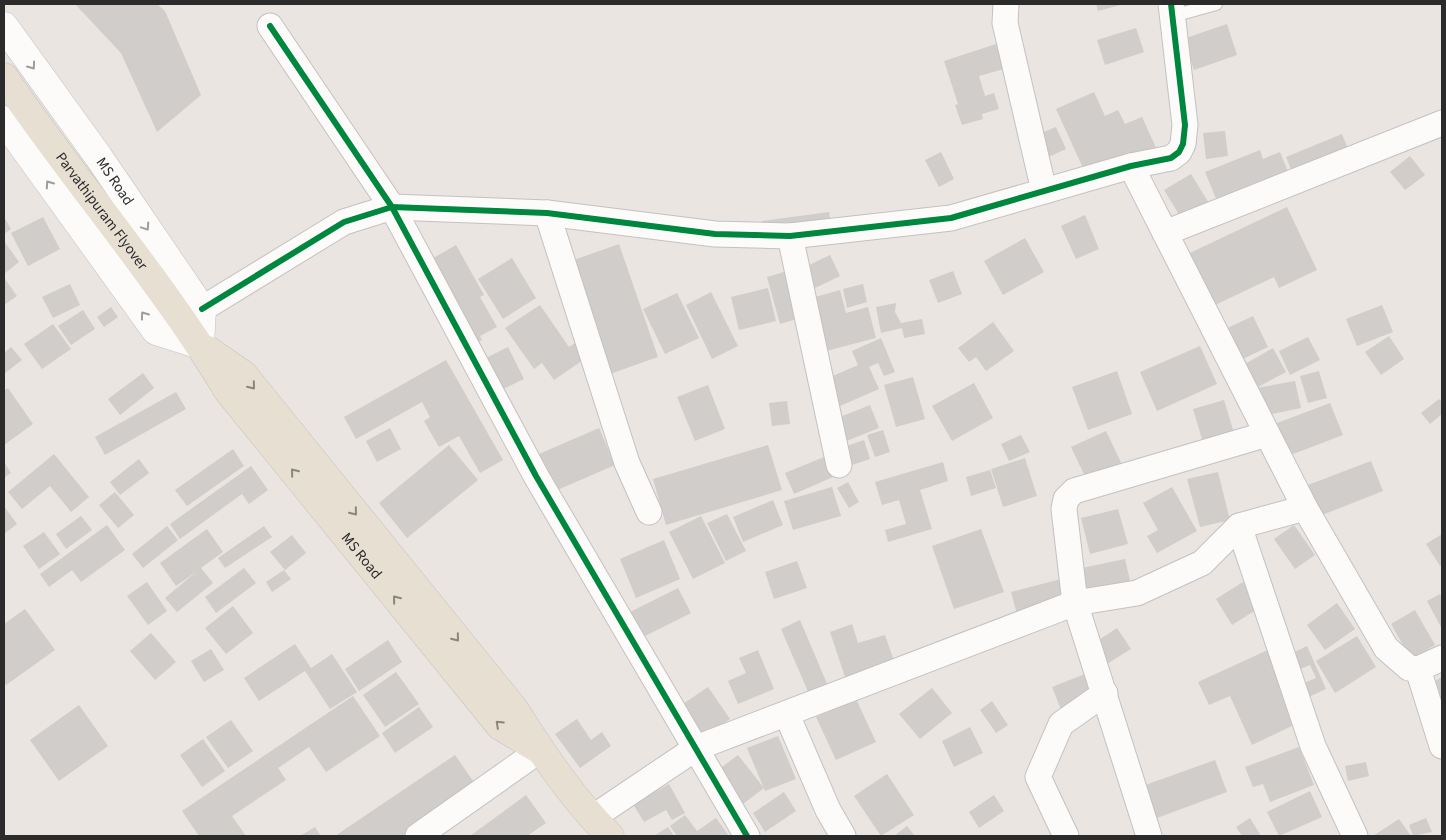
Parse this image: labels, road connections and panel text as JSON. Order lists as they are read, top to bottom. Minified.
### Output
{"streets":{"highway":["MS Road","Parvathipuram Flyover"]},"crossings":[["MS Road","Parvathipuram Flyover"]]}
